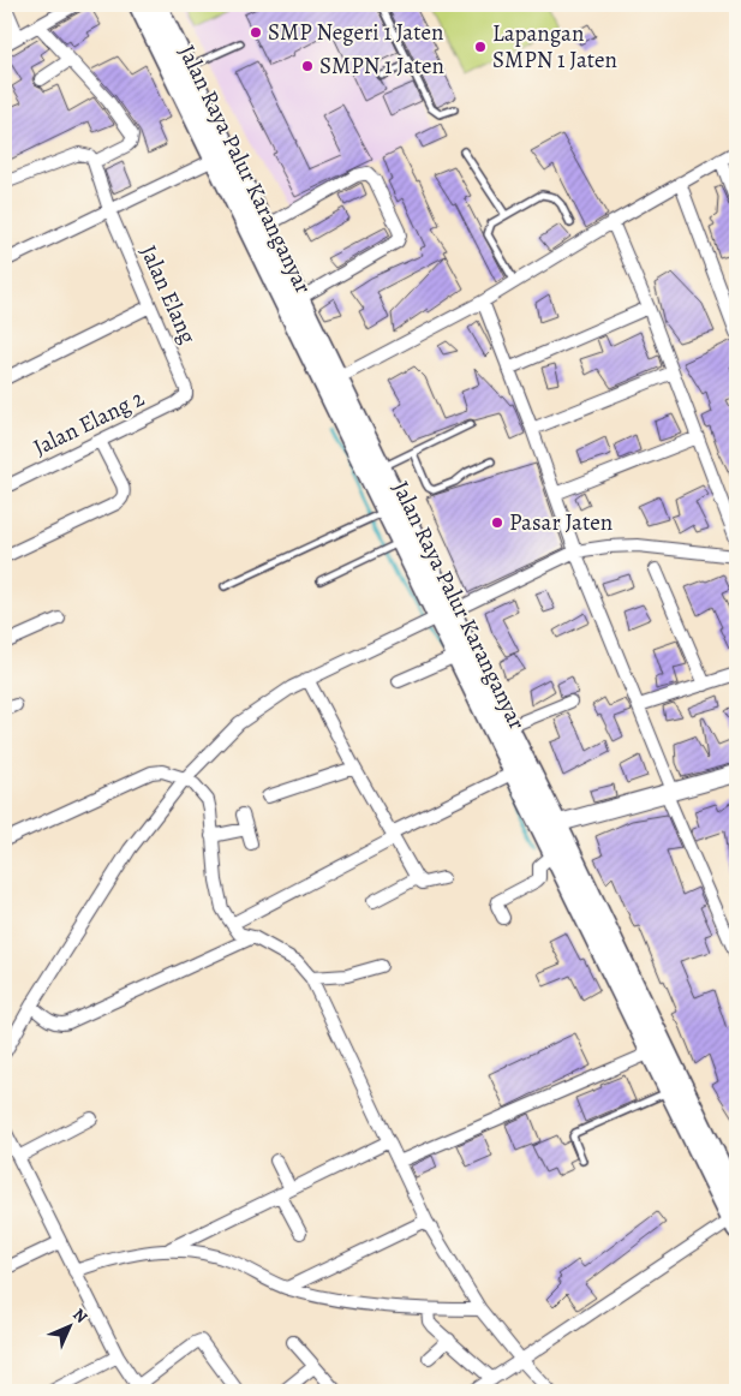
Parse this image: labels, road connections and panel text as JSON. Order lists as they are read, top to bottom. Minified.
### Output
{"streets":{"main road":["Jalan Raya Palur Karanganyar"],"street":["Jalan Elang","Jalan Elang 2"]},"crossings":[["Jalan Elang","Jalan Elang 2"]],"places":["SMP Negeri 1 Jaten","Lapangan SMPN 1 Jaten","SMPN 1 Jaten","Pasar Jaten"],"north":"top right"}
